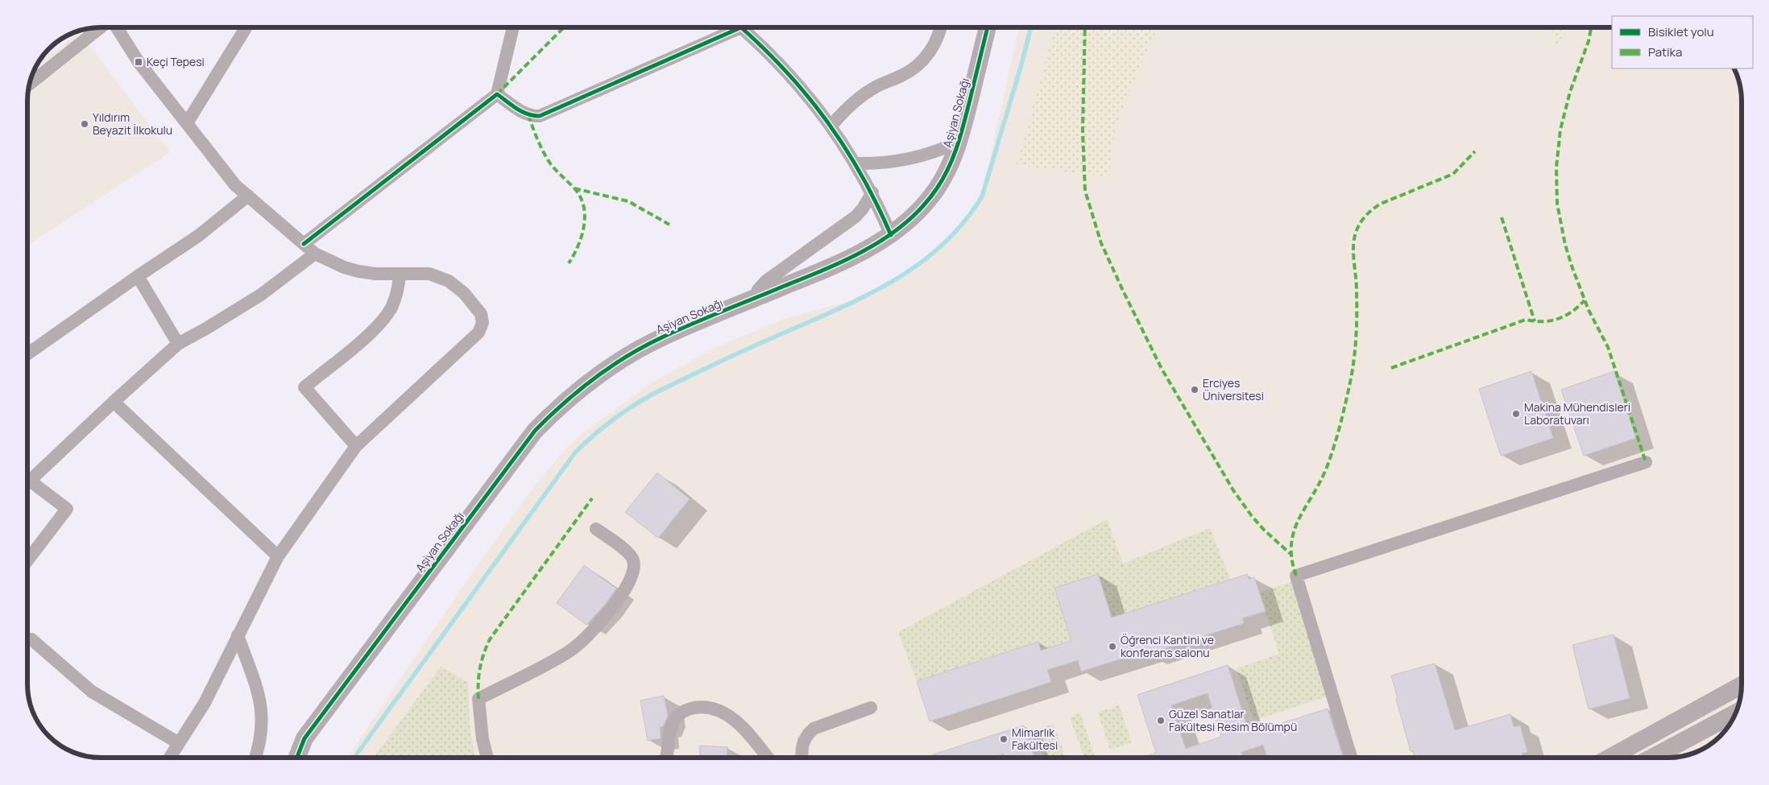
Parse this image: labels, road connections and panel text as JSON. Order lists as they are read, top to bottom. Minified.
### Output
{"streets":{"street":["Aşiyan Sokağı"]},"places":{"transit":["Keçi Tepesi"],"other":["Yıldırım Beyazit İlkokulu","Erciyes Üniversitesi","Makina Mühendisleri Laboratuvarı","Öğrenci Kantini ve konferans salonu","Güzel Sanatlar Fakültesi Resim Bölümpü","Mimarlık Fakültesi"]},"legend":["Bisiklet yolu","Patika"]}
